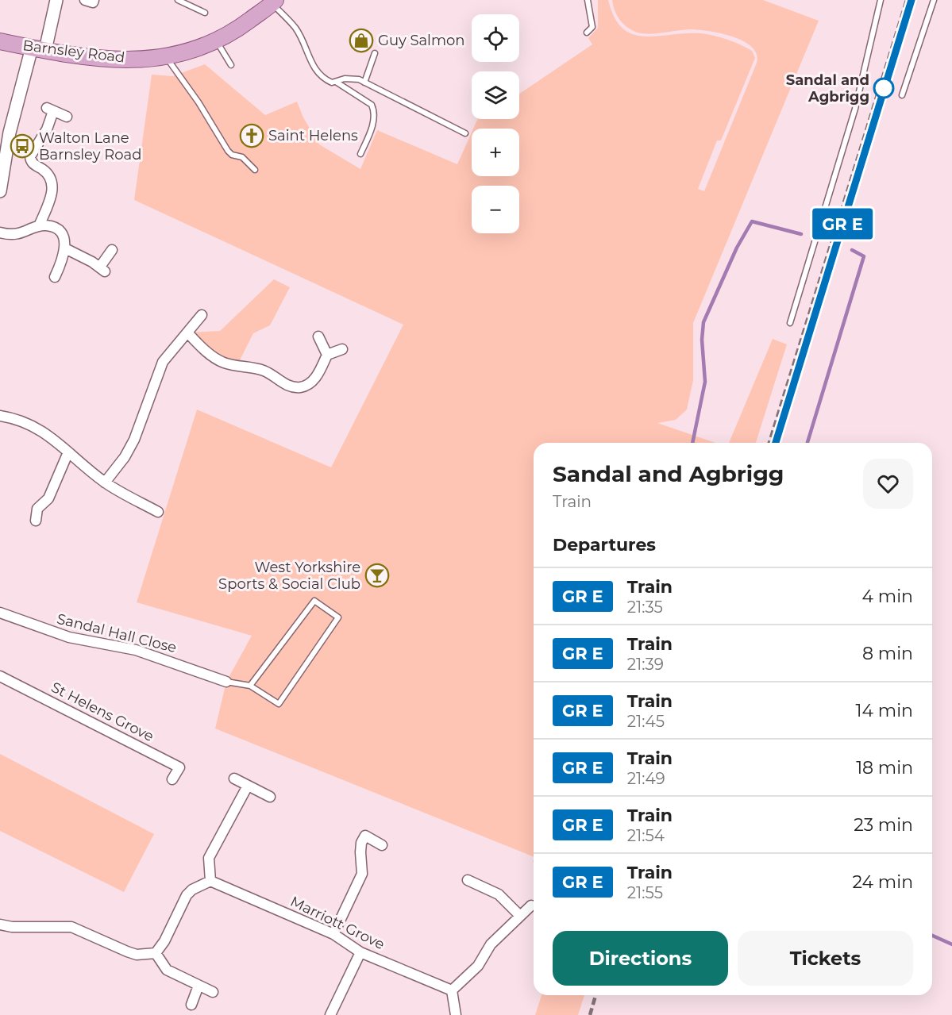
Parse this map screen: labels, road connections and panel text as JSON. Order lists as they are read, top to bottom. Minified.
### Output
{"streets":{"main road":["Barnsley Road"],"street":["Sandal Hall Close","St Helens Grove","Marriott Grove"]},"places":{"shop":["Guy Salmon"],"other":["Sandal and Agbrigg"],"church":["Saint Helens"],"bus stop":["Walton Lane Barnsley Road"],"bar":["West Yorkshire Sports & Social Club"]},"page":{"on_map":"GR E","map_buttons":["+","−"],"heading":[["Sandal and Agbrigg","Train"],"Departures"],"list":[{"mark":"GR E","name":"Train","note":"21:35","value":"4 min"},{"mark":"GR E","name":"Train","note":"21:39","value":"8 min"},{"mark":"GR E","name":"Train","note":"21:45","value":"14 min"},{"mark":"GR E","name":"Train","note":"21:49","value":"18 min"},{"mark":"GR E","name":"Train","note":"21:54","value":"23 min"},{"mark":"GR E","name":"Train","note":"21:55","value":"24 min"}],"buttons":["Directions","Tickets"]}}
